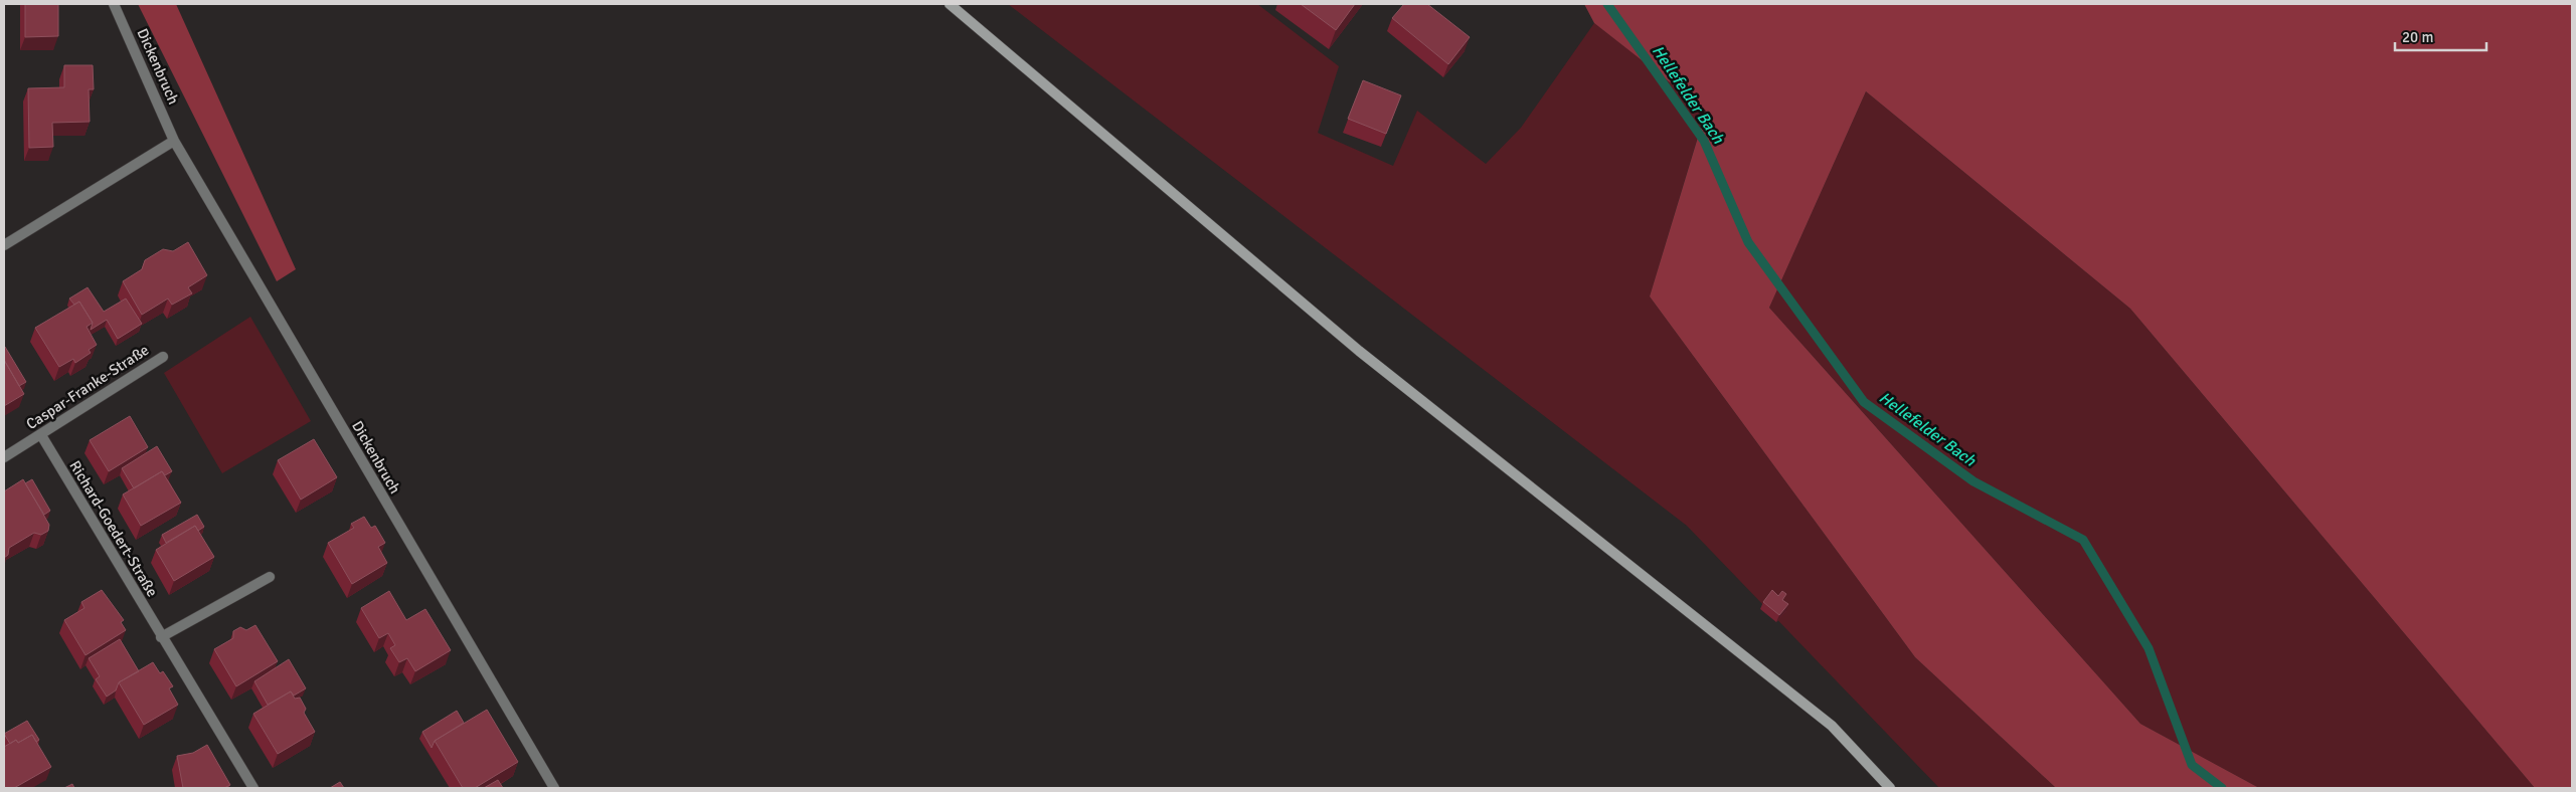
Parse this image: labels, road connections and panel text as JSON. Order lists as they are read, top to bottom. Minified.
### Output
{"streets":{"street":["Dickenbruch","Caspar-Franke-Straße","Richard-Goedert-Straße"]},"crossings":[["Caspar-Franke-Straße","Richard-Goedert-Straße"]],"water":["Hellefelder Bach"],"scale_bar":"20 m"}
